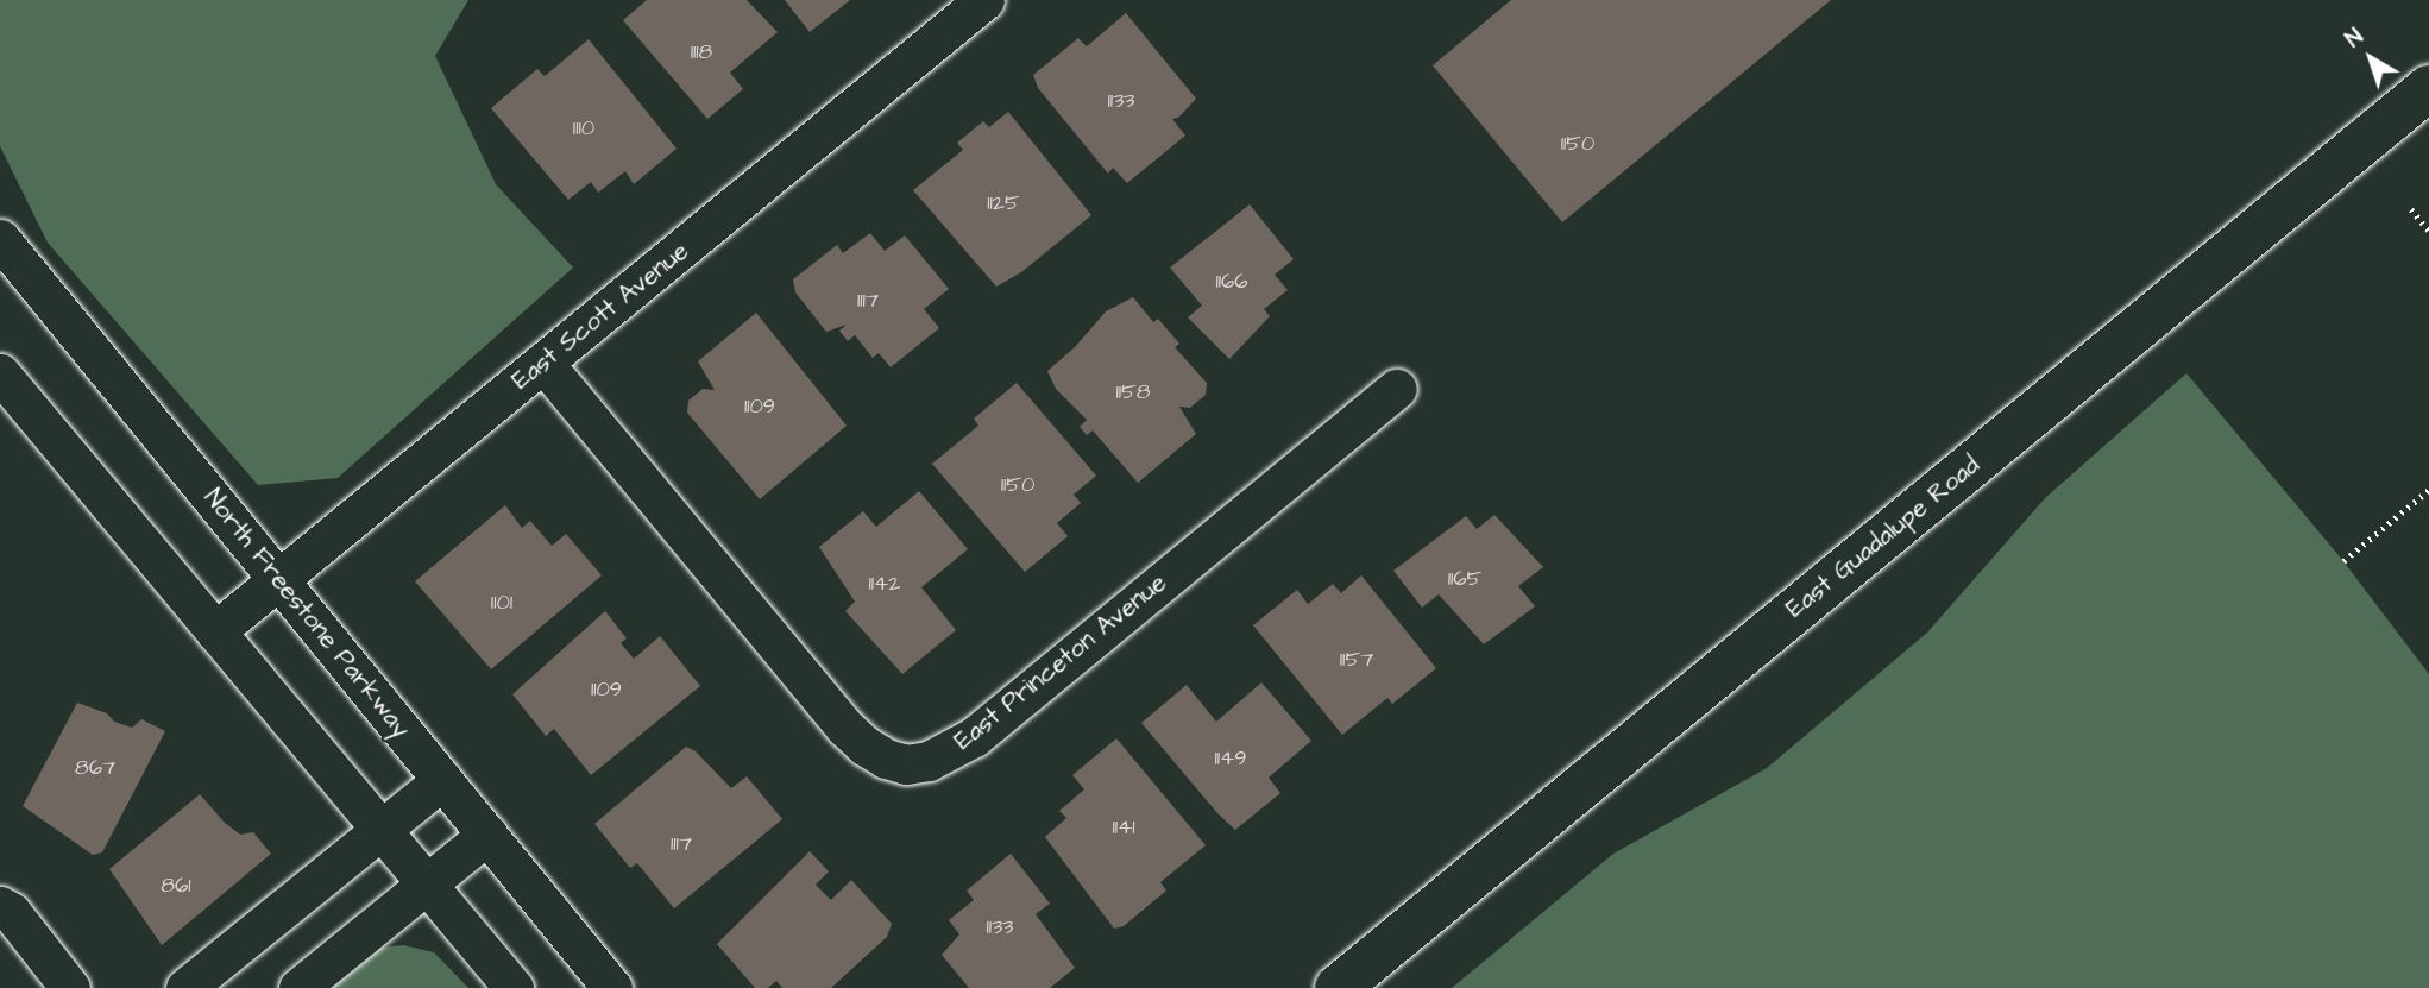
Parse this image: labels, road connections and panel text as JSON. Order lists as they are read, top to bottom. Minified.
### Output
{"streets":{"main road":["East Guadalupe Road"],"street":["East Scott Avenue","North Freestone Parkway","East Princeton Avenue"]},"crossings":[["East Scott Avenue","North Freestone Parkway"],["East Scott Avenue","East Princeton Avenue"]],"house_numbers":["1118","1133","1110","1150","1125","1166","1117","1158","1109","1150","1165","1142","1101","1157","1109","1149","867","1141","1117","861","1133"],"north":"top left"}
